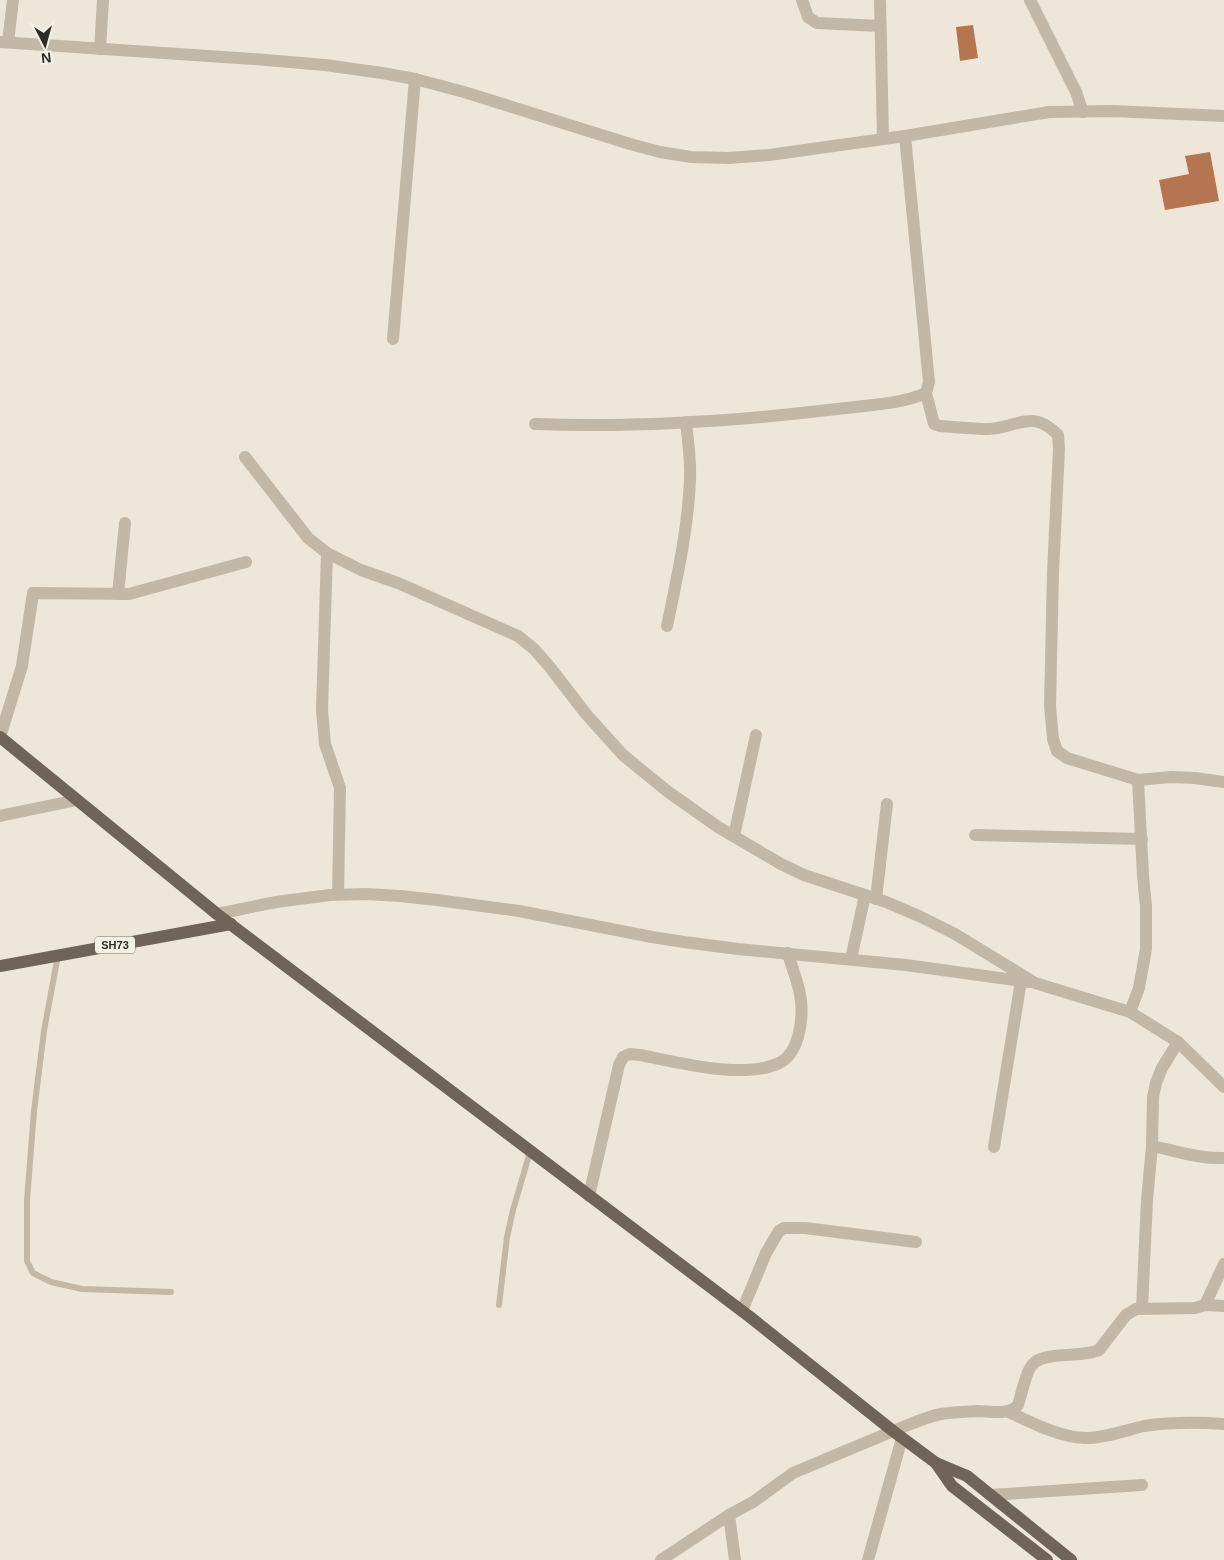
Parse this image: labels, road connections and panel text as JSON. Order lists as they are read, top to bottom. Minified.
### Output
{"streets":{"main road":["SH73"]},"north":"bottom"}
